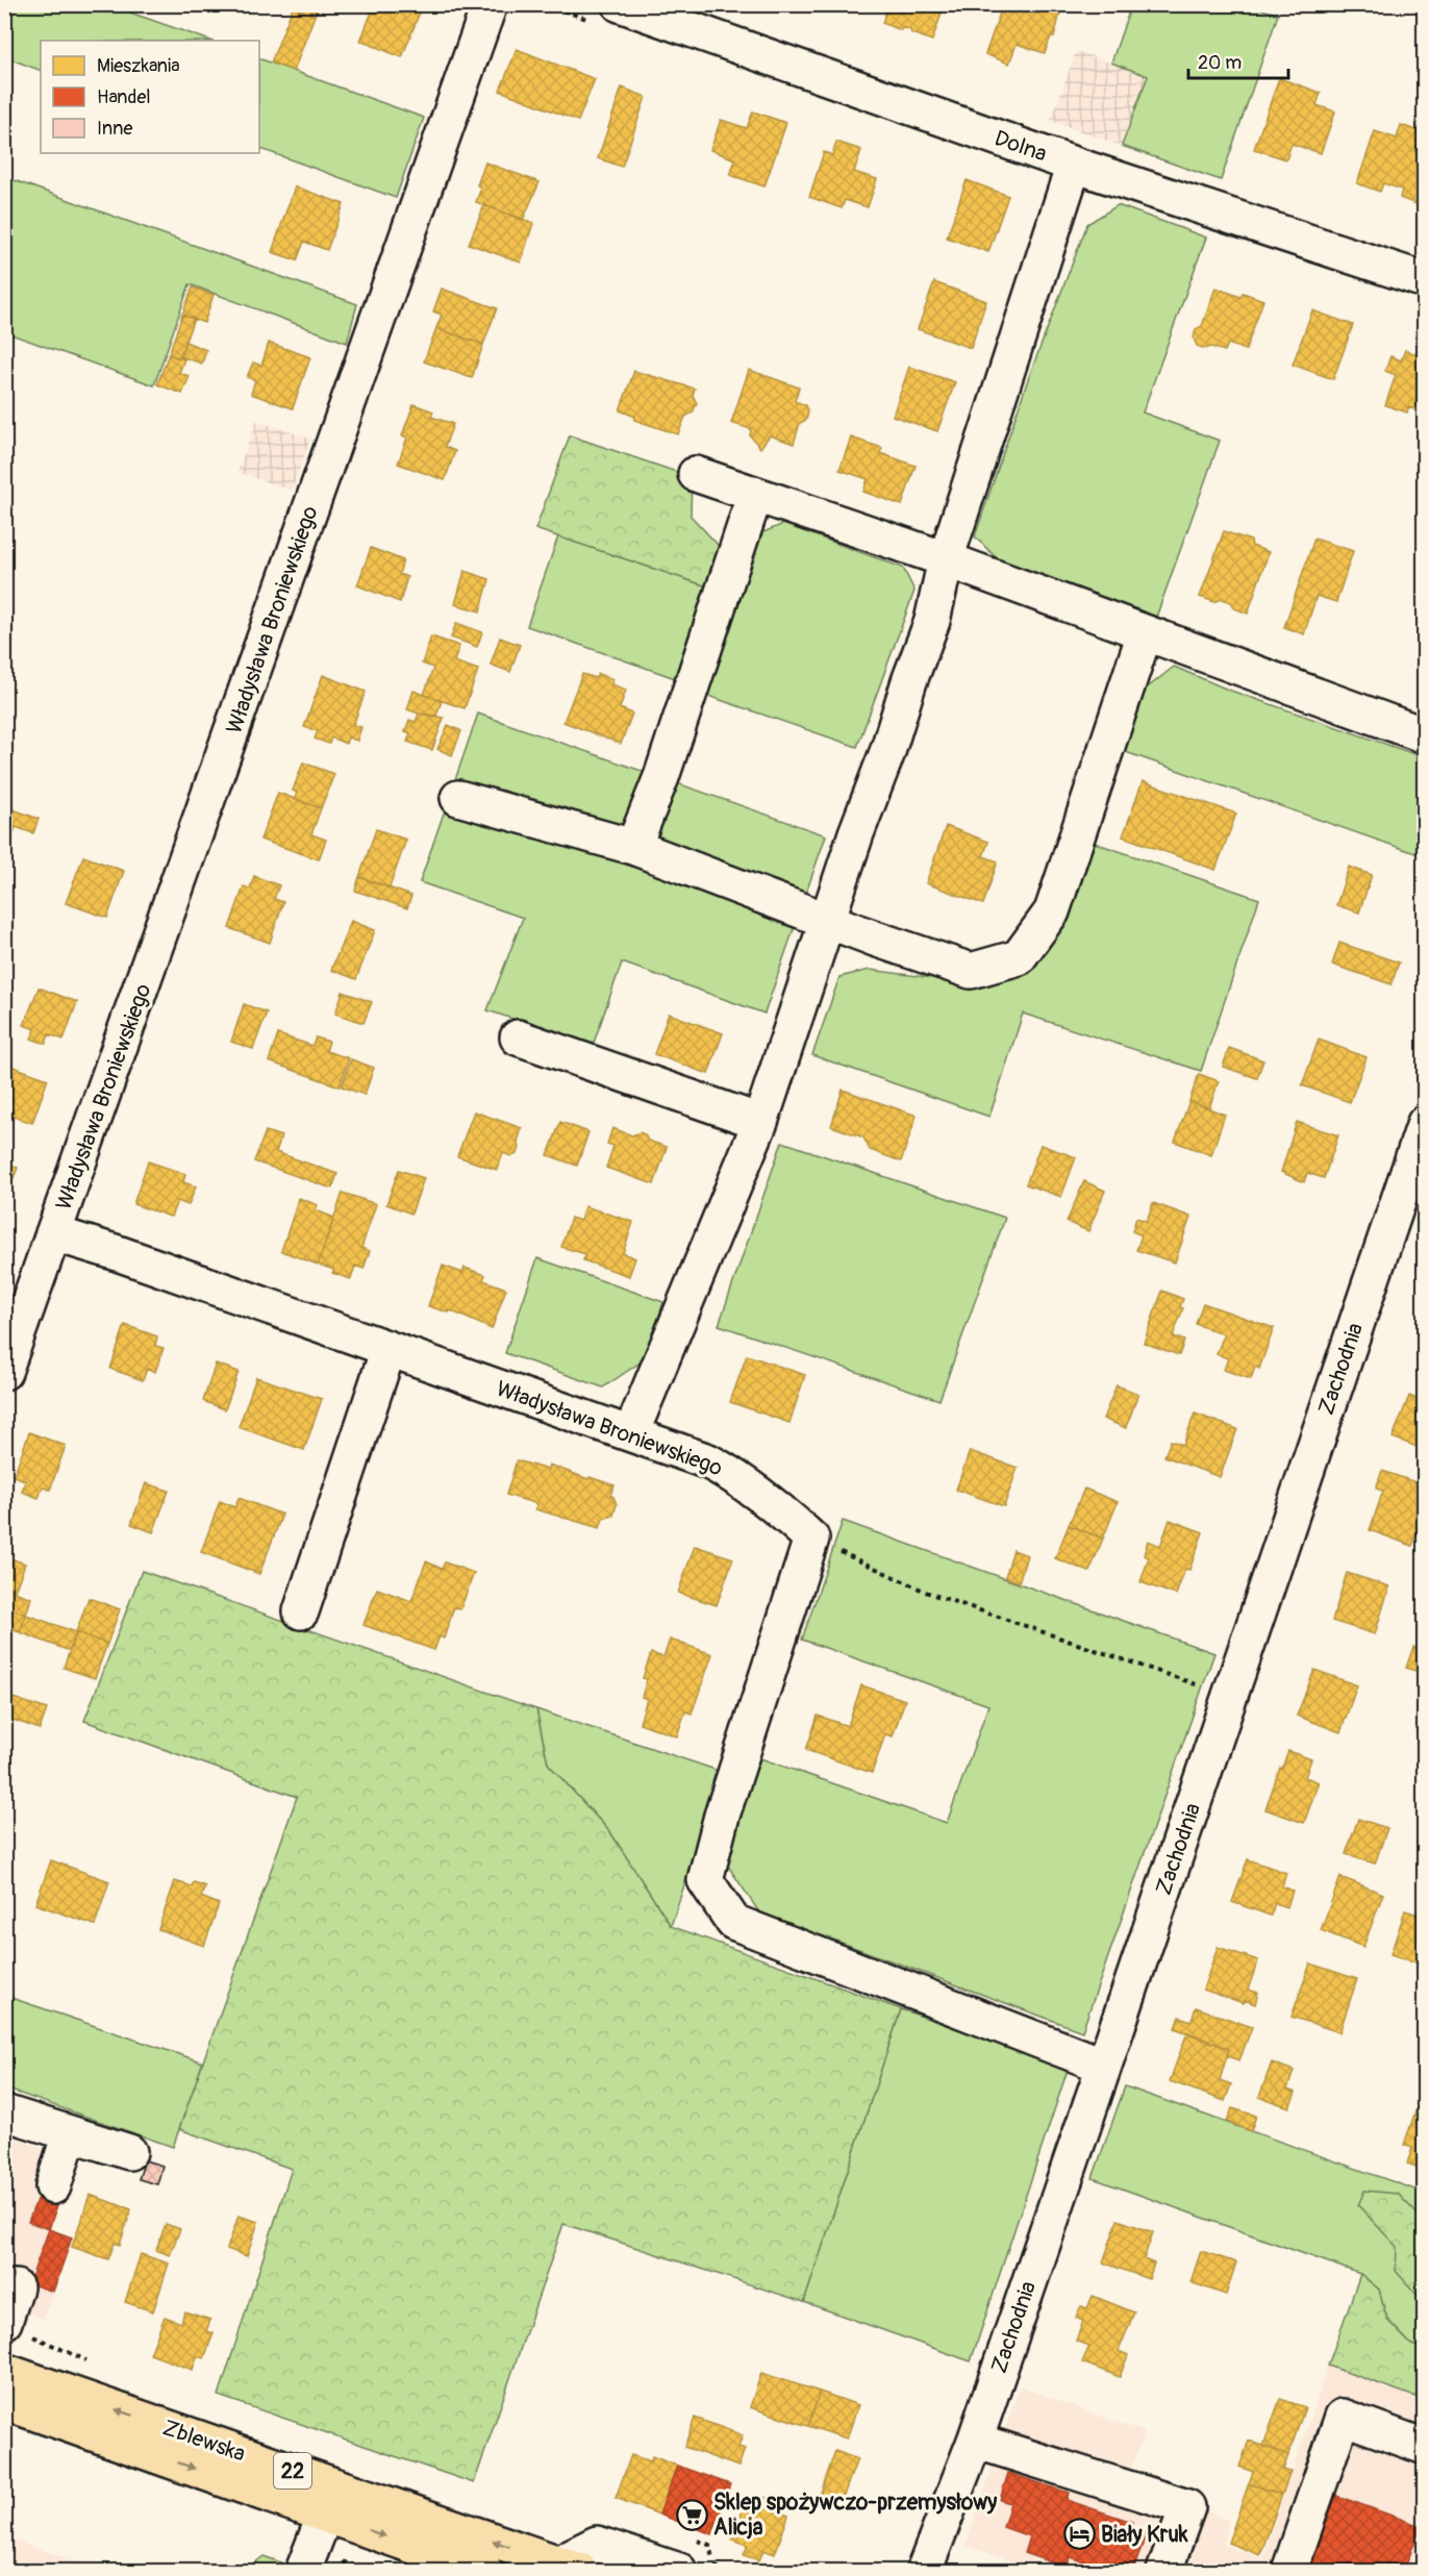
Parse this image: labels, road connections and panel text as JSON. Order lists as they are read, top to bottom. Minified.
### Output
{"streets":{"main road":["Zblewska","22"],"street":["Dolna","Władysława Broniewskiego","Zachodnia"]},"places":{"supermarket":["Sklep spożywczo-przemysłowy Alicja"],"hotel":["Biały Kruk"]},"legend":["Mieszkania","Handel","Inne"],"scale_bar":"20 m"}
